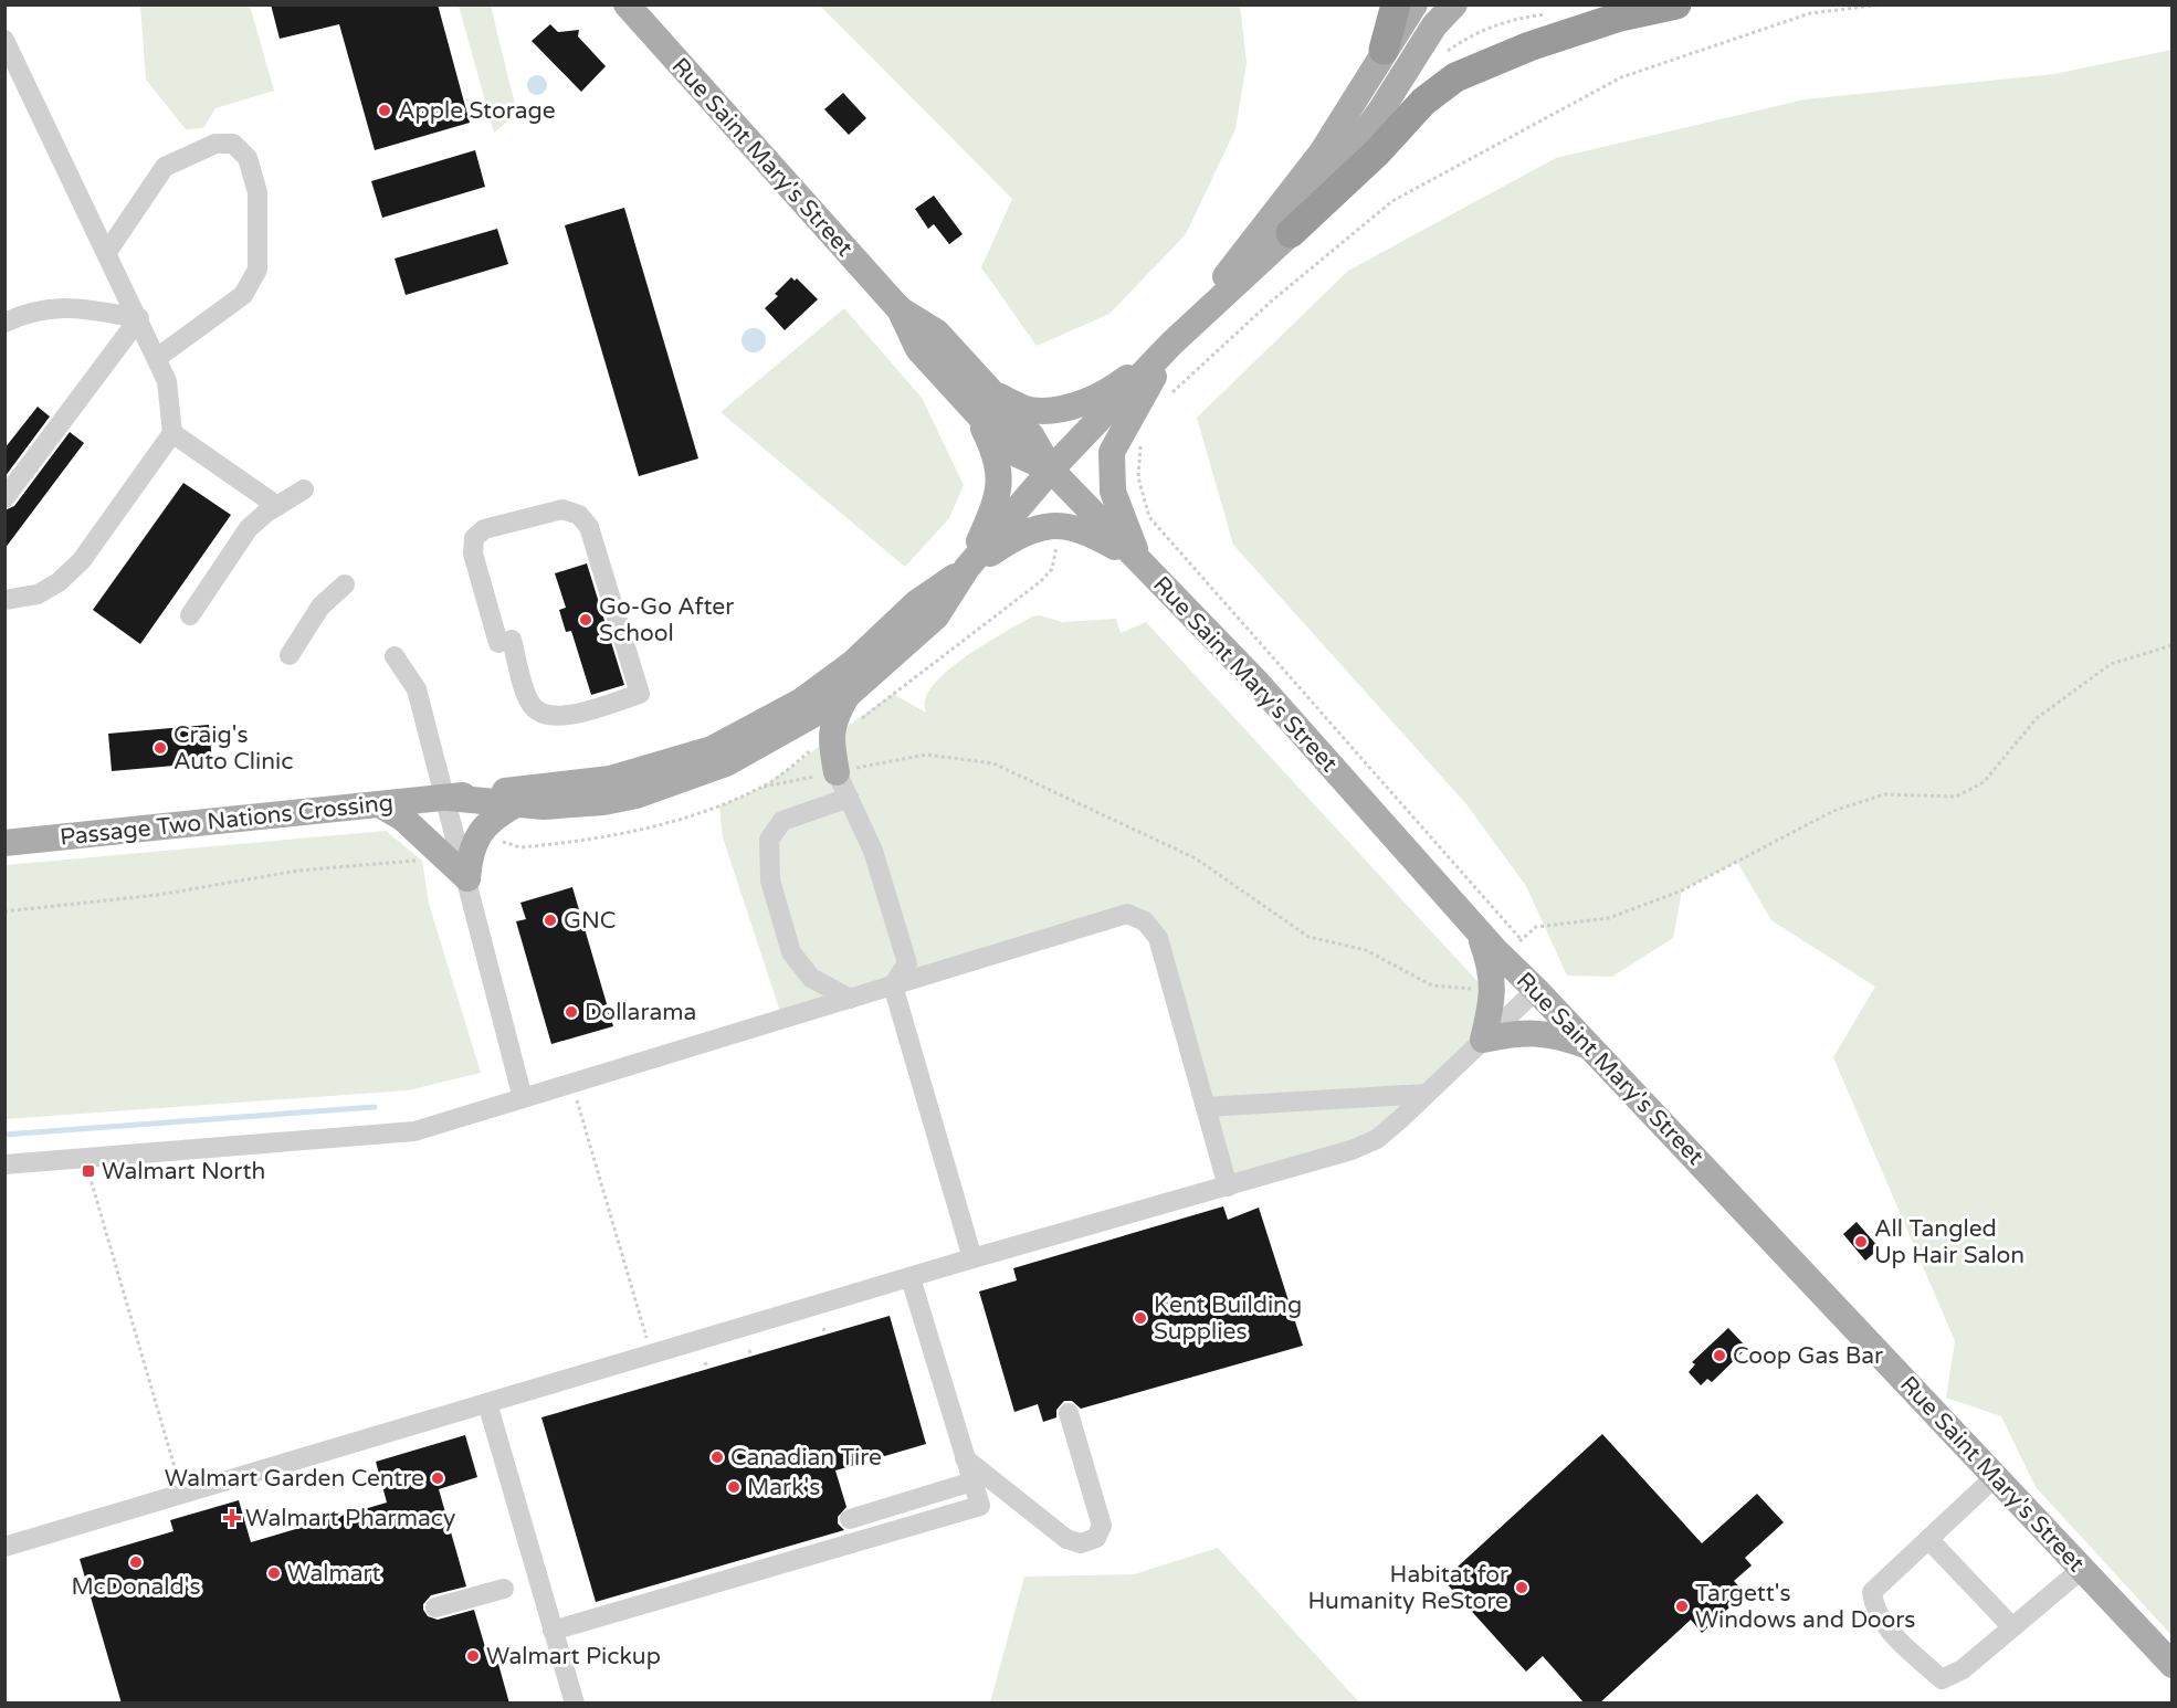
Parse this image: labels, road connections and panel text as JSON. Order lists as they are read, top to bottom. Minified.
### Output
{"streets":{"main road":["Rue Saint Mary's Street","Passage Two Nations Crossing"]},"crossings":[["Rue Saint Mary's Street","Passage Two Nations Crossing"]],"places":{"other":["Apple Storage","Go-Go After School","Craig's Auto Clinic","GNC","Dollarama","All Tangled Up Hair Salon","Kent Building Supplies","Coop Gas Bar","Canadian Tire","Walmart Garden Centre","Mark's","McDonald's","Walmart","Habitat for Humanity ReStore","Targett's Windows and Doors","Walmart Pickup"],"transit":["Walmart North"],"health":["Walmart Pharmacy"]}}
